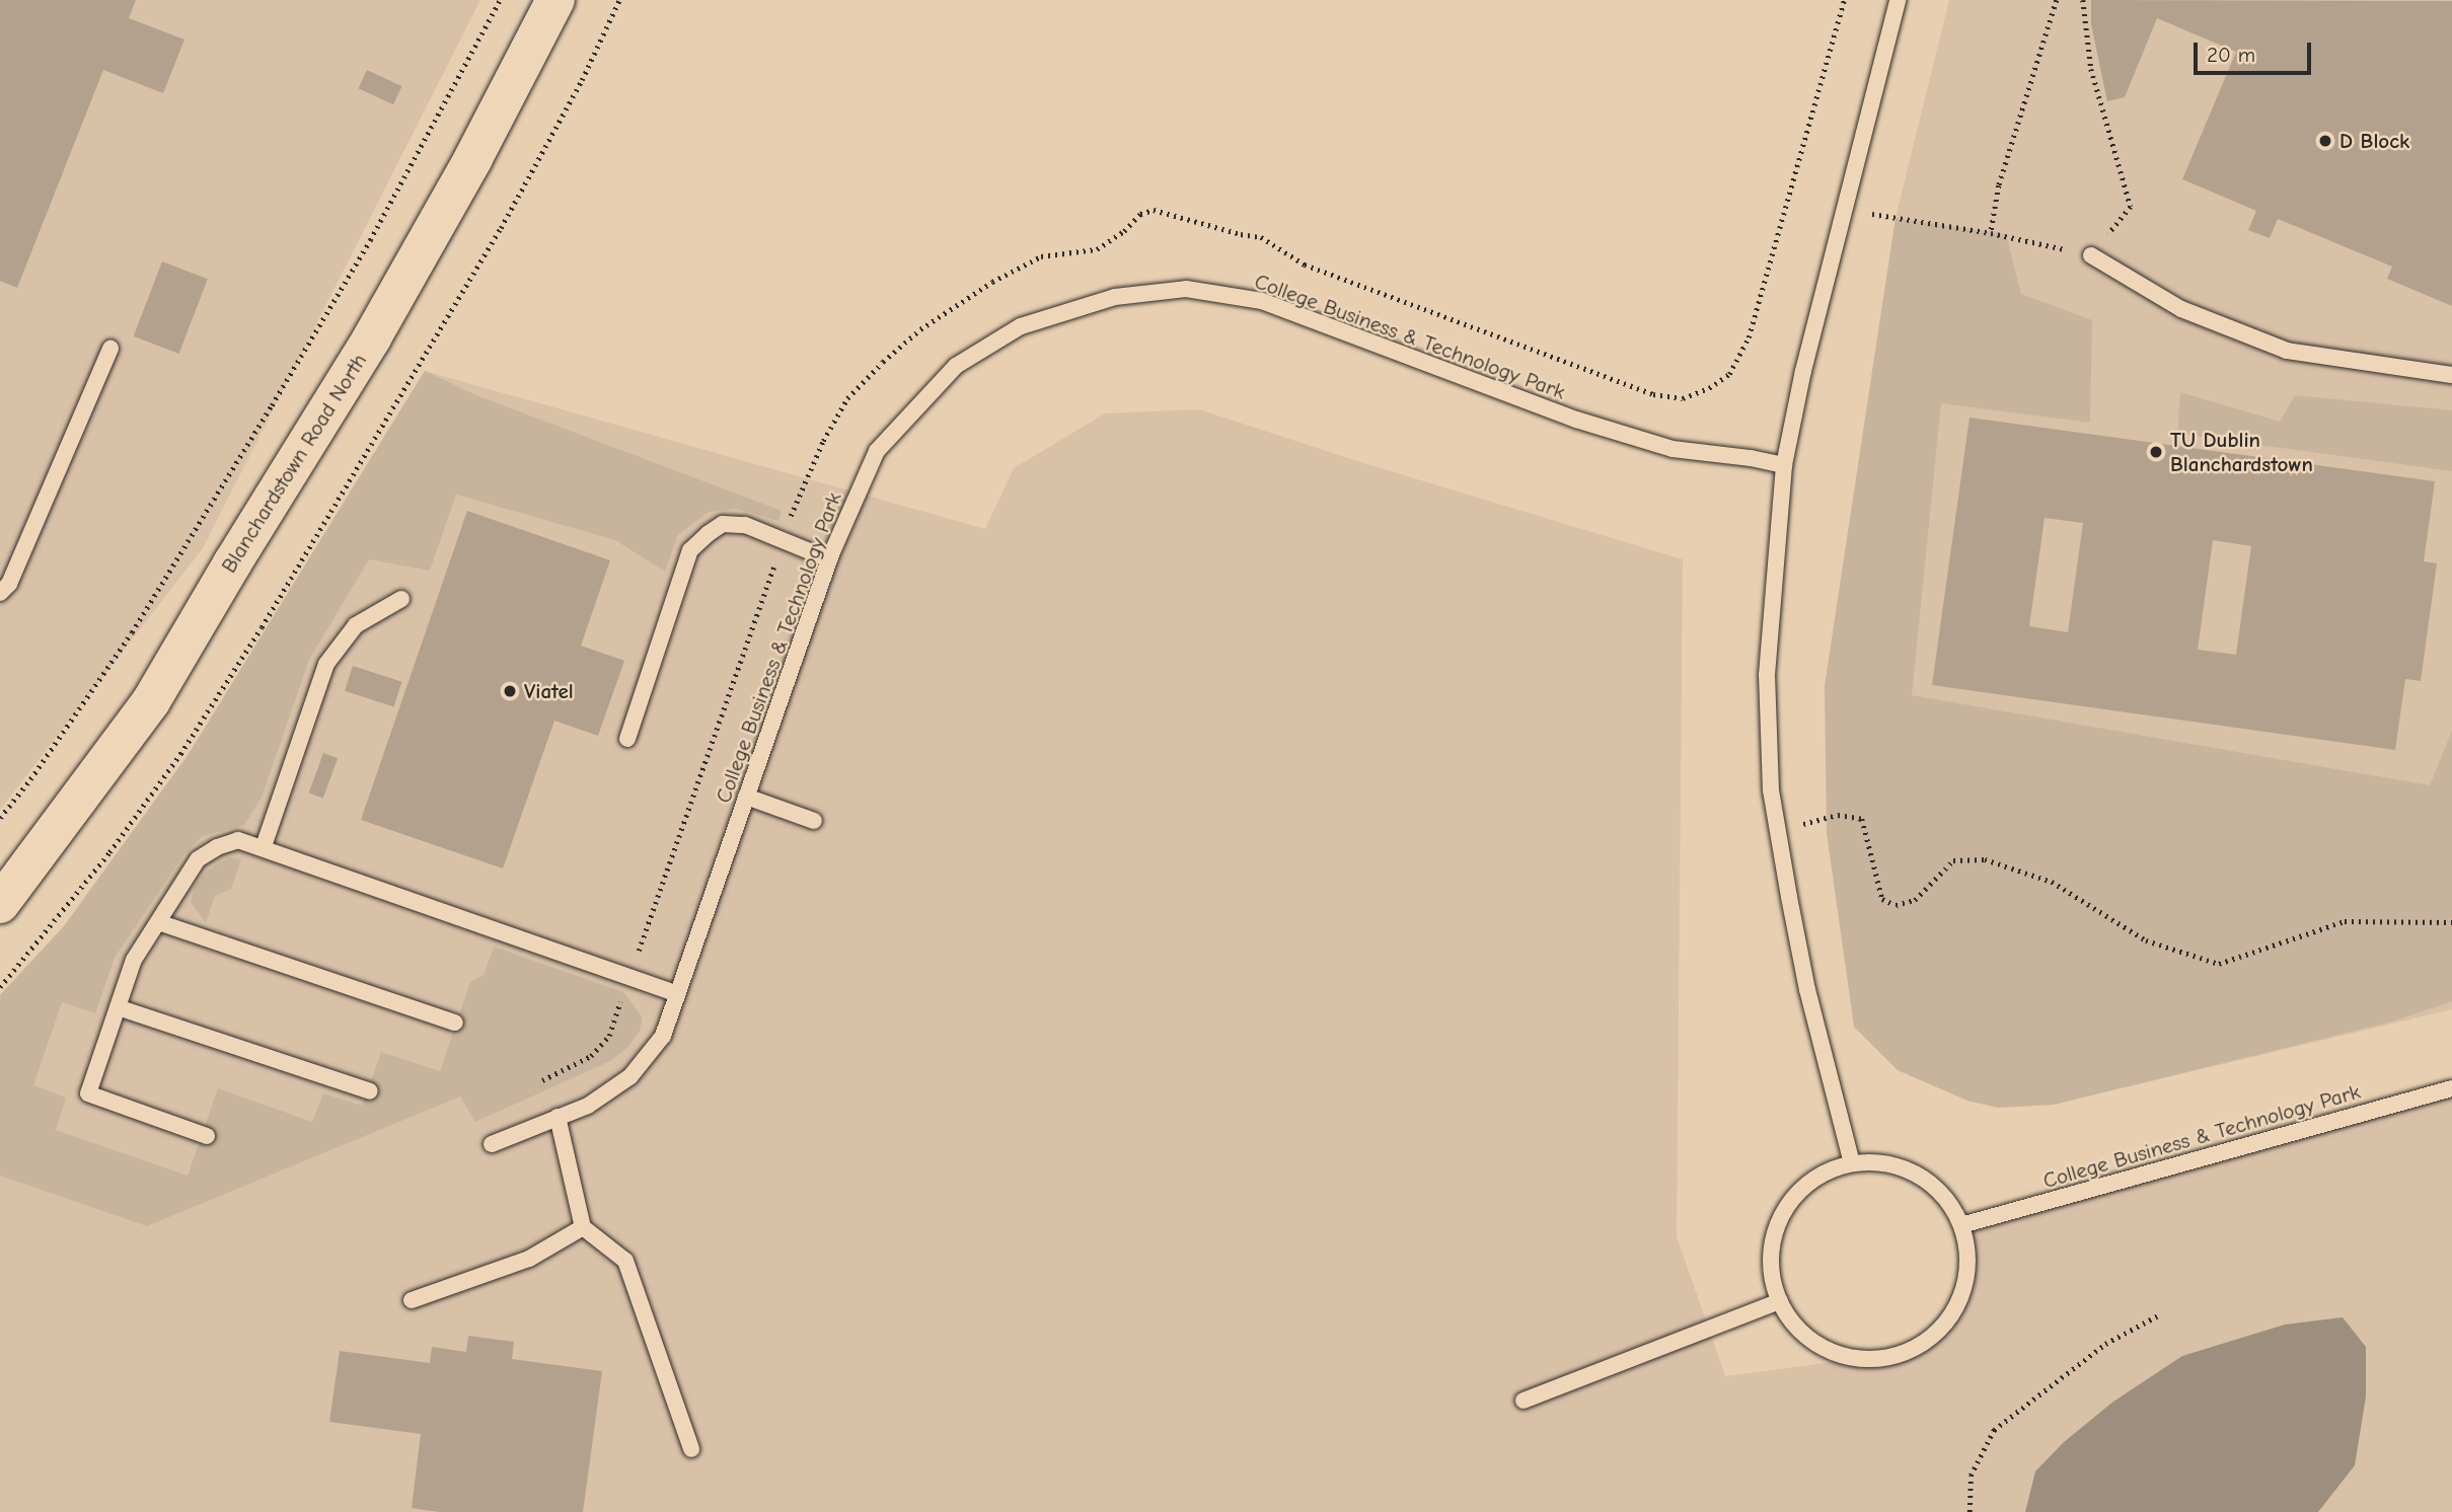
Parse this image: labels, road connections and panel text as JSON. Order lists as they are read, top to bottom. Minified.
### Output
{"streets":{"main road":["Blanchardstown Road North"],"lane":["College Business & Technology Park"]},"places":["D Block","TU Dublin Blanchardstown","Viatel"],"scale_bar":"20 m"}
